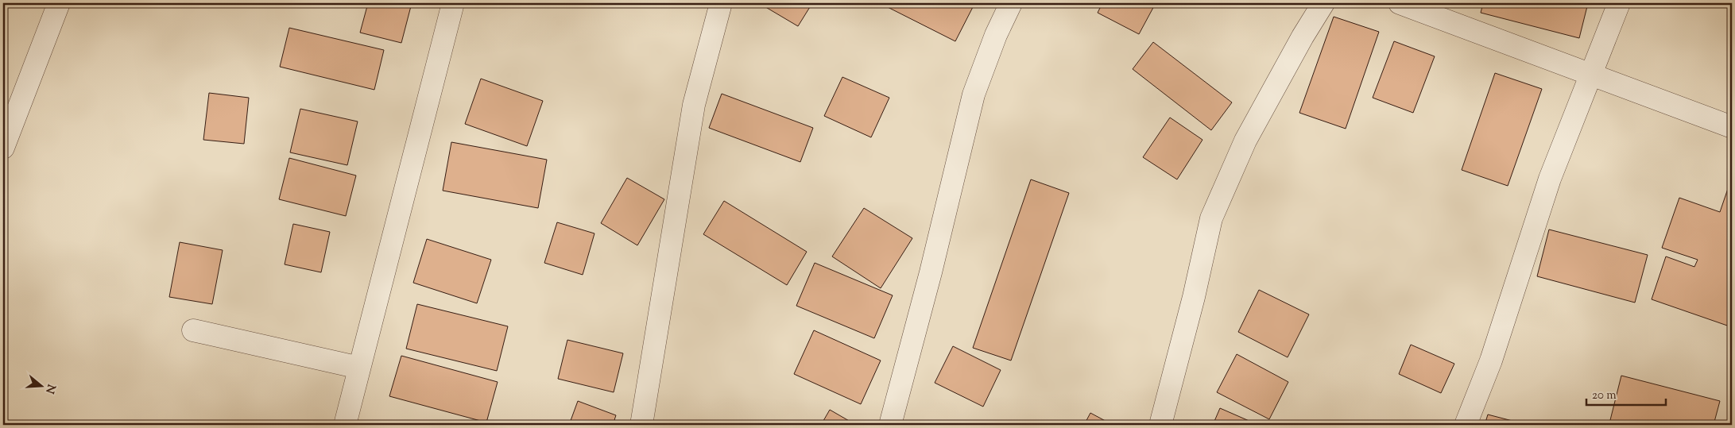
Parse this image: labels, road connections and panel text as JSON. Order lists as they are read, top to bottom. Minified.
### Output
{"scale_bar":"20 m","north":"right"}
